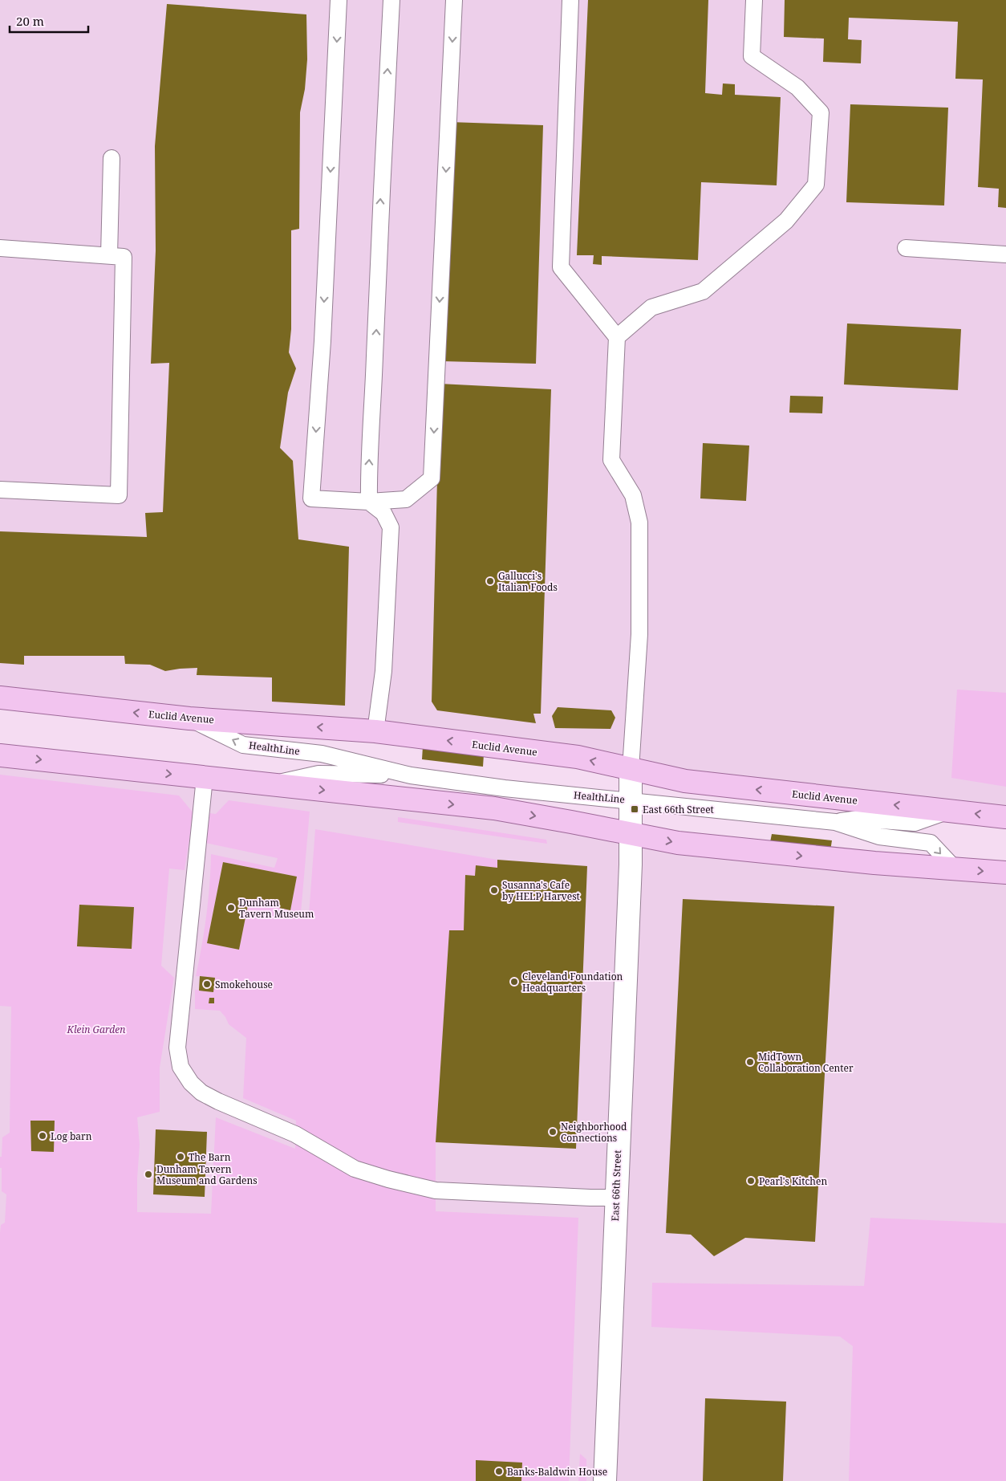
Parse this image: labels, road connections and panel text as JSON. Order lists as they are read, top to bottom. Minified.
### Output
{"streets":{"main road":["Euclid Avenue"],"street":["East 66th Street"],"lane":["HealthLine"]},"crossings":[["Euclid Avenue","HealthLine"],["Euclid Avenue","East 66th Street"],["HealthLine","East 66th Street"]],"parks":["Klein Garden"],"places":{"other":["Gallucci's Italian Foods","Susanna's Cafe by HELP Harvest","Dunham Tavern Museum","Cleveland Foundation Headquarters","Smokehouse","MidTown Collaboration Center","Neighborhood Connections","Log barn","The Barn","Dunham Tavern Museum and Gardens","Pearl's Kitchen","Banks-Baldwin House"],"transit":["East 66th Street"]},"scale_bar":"20 m"}
